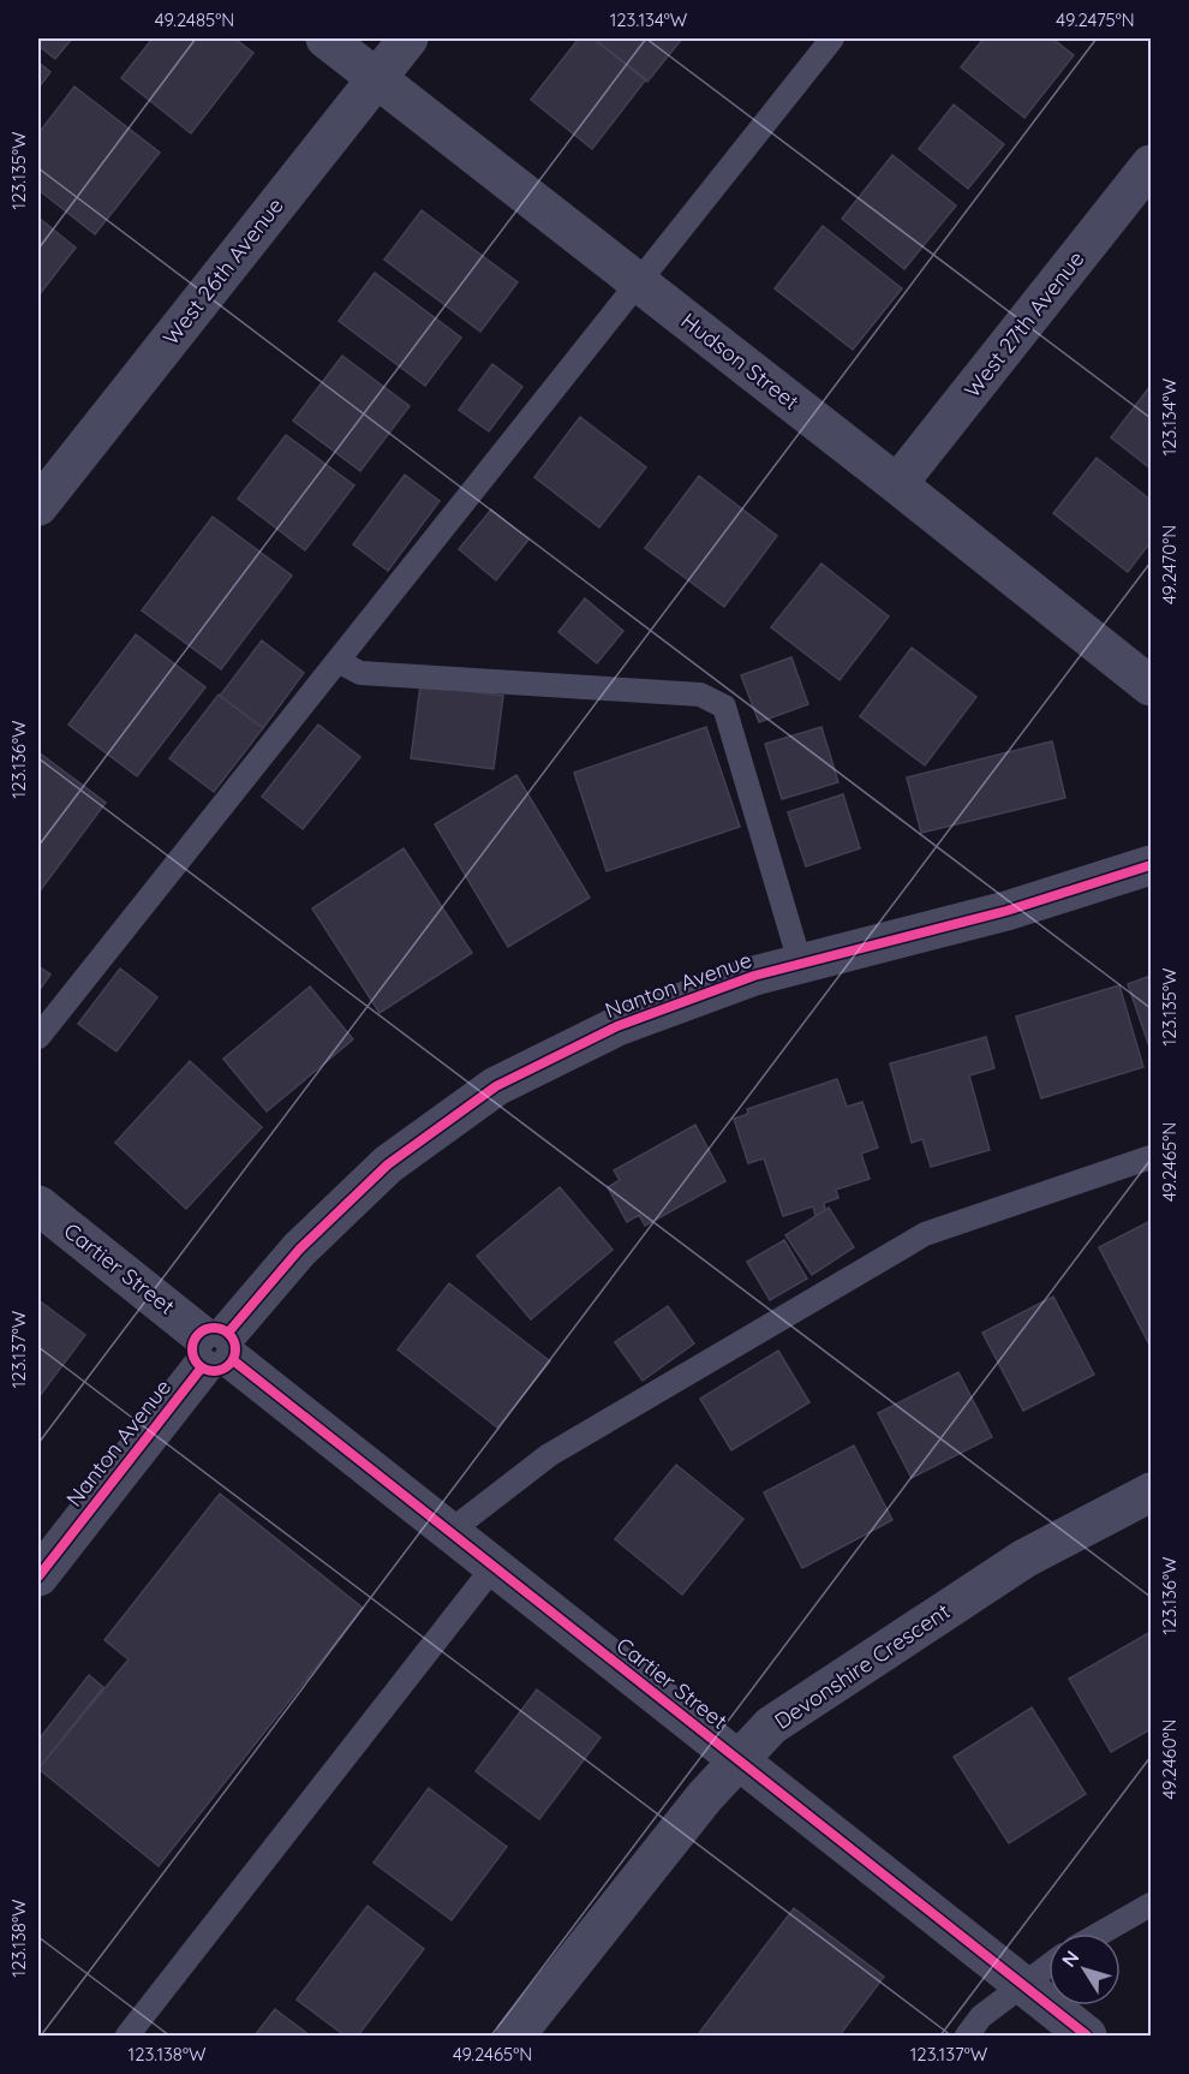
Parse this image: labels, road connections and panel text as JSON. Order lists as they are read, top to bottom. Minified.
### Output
{"streets":{"street":["West 26th Avenue","West 27th Avenue","Hudson Street","Nanton Avenue","Cartier Street","Devonshire Crescent"]},"crossings":[["West 26th Avenue","Hudson Street"],["West 27th Avenue","Hudson Street"],["Nanton Avenue","Cartier Street"],["Cartier Street","Devonshire Crescent"]],"north":"top left","coordinates":["49.2485°N","123.134°W","49.2475°N","123.135°W","49.2470°N","123.136°W","49.2465°N","123.137°W","49.2460°N","123.138°W"]}
